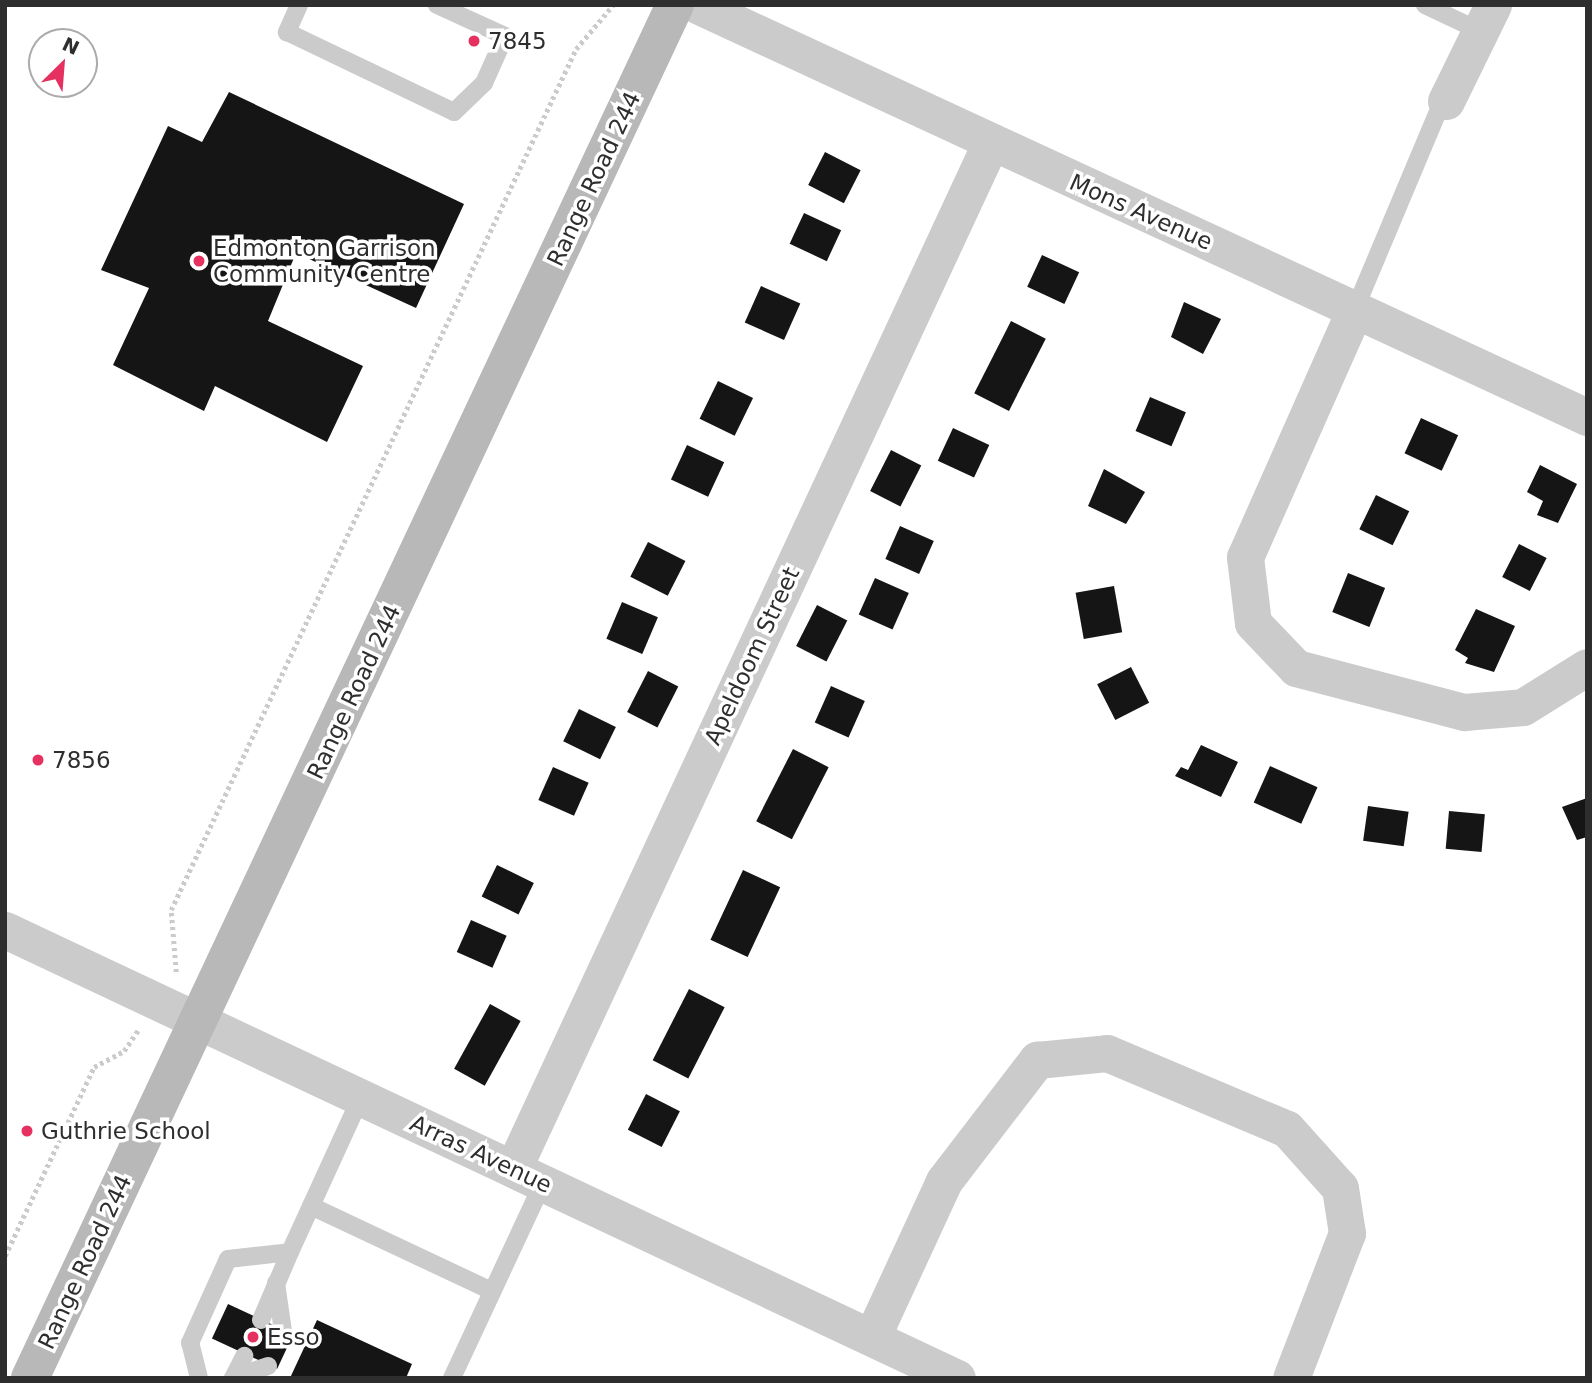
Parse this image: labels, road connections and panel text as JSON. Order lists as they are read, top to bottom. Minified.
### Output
{"streets":{"street":["Range Road 244","Mons Avenue","Apeldoom Street","Arras Avenue"]},"crossings":[["Range Road 244","Arras Avenue"],["Mons Avenue","Apeldoom Street"],["Apeldoom Street","Arras Avenue"]],"places":["7845","Edmonton Garrison Community Centre","7856","Guthrie School","Esso"],"north":"top right"}
